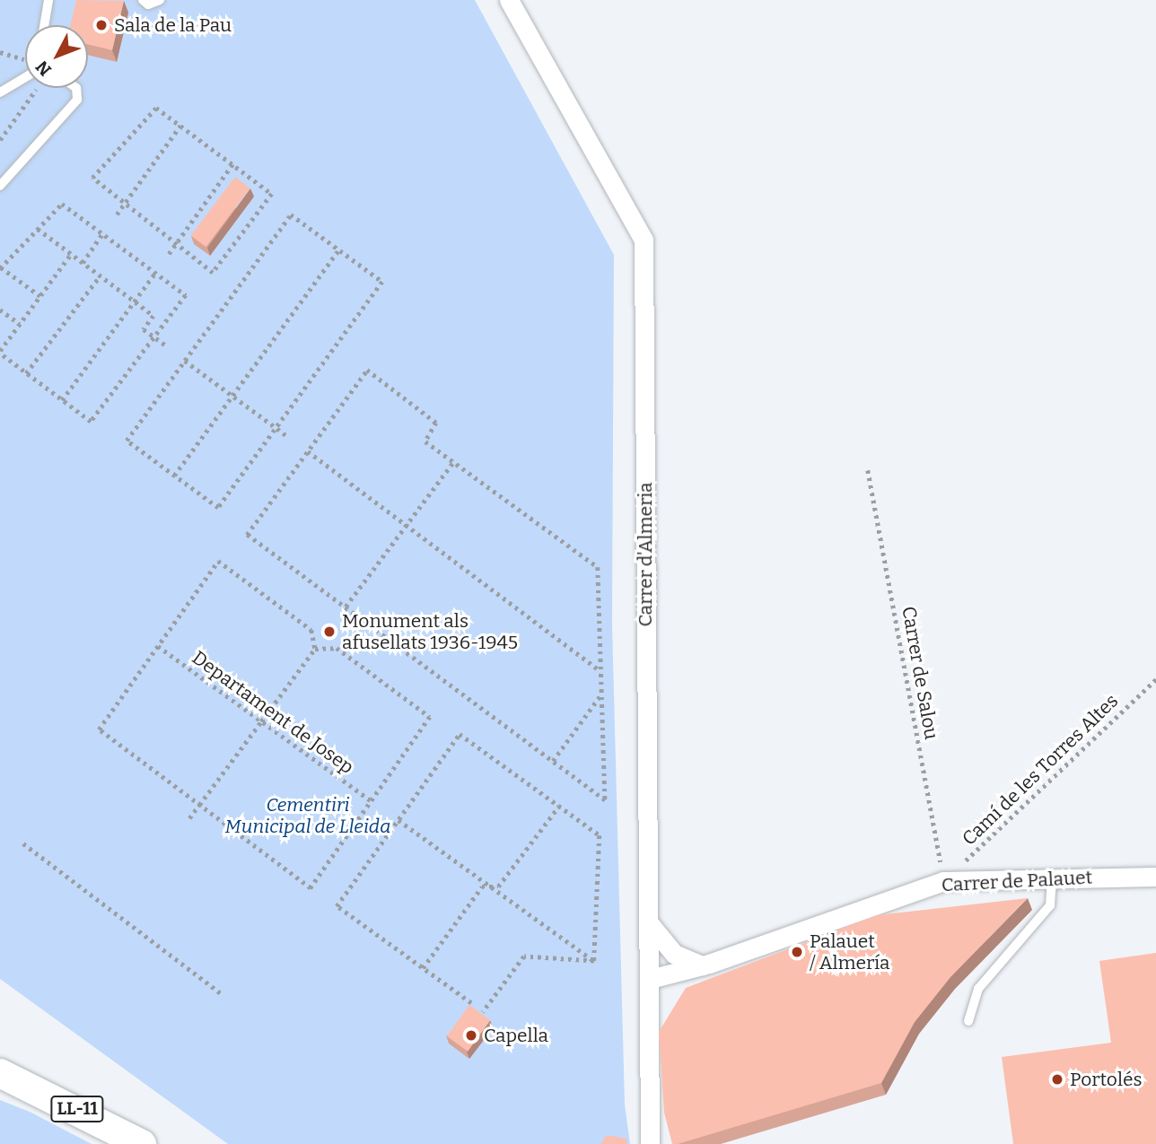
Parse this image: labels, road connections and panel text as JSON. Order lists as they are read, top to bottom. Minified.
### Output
{"streets":{"main road":["LL-11"],"street":["Carrer d'Almeria","Carrer de Palauet"],"path":["Carrer de Salou","Departament de Josep","Camí de les Torres Altes"]},"crossings":[["Carrer d'Almeria","Carrer de Palauet"],["Carrer de Salou","Camí de les Torres Altes"],["Carrer de Salou","Carrer de Palauet"],["Camí de les Torres Altes","Carrer de Palauet"]],"parks":["Cementiri Municipal de Lleida"],"places":["Sala de la Pau","Monument als afusellats 1936-1945","Palauet / Almería","Capella","Portolés"],"north":"bottom left"}
